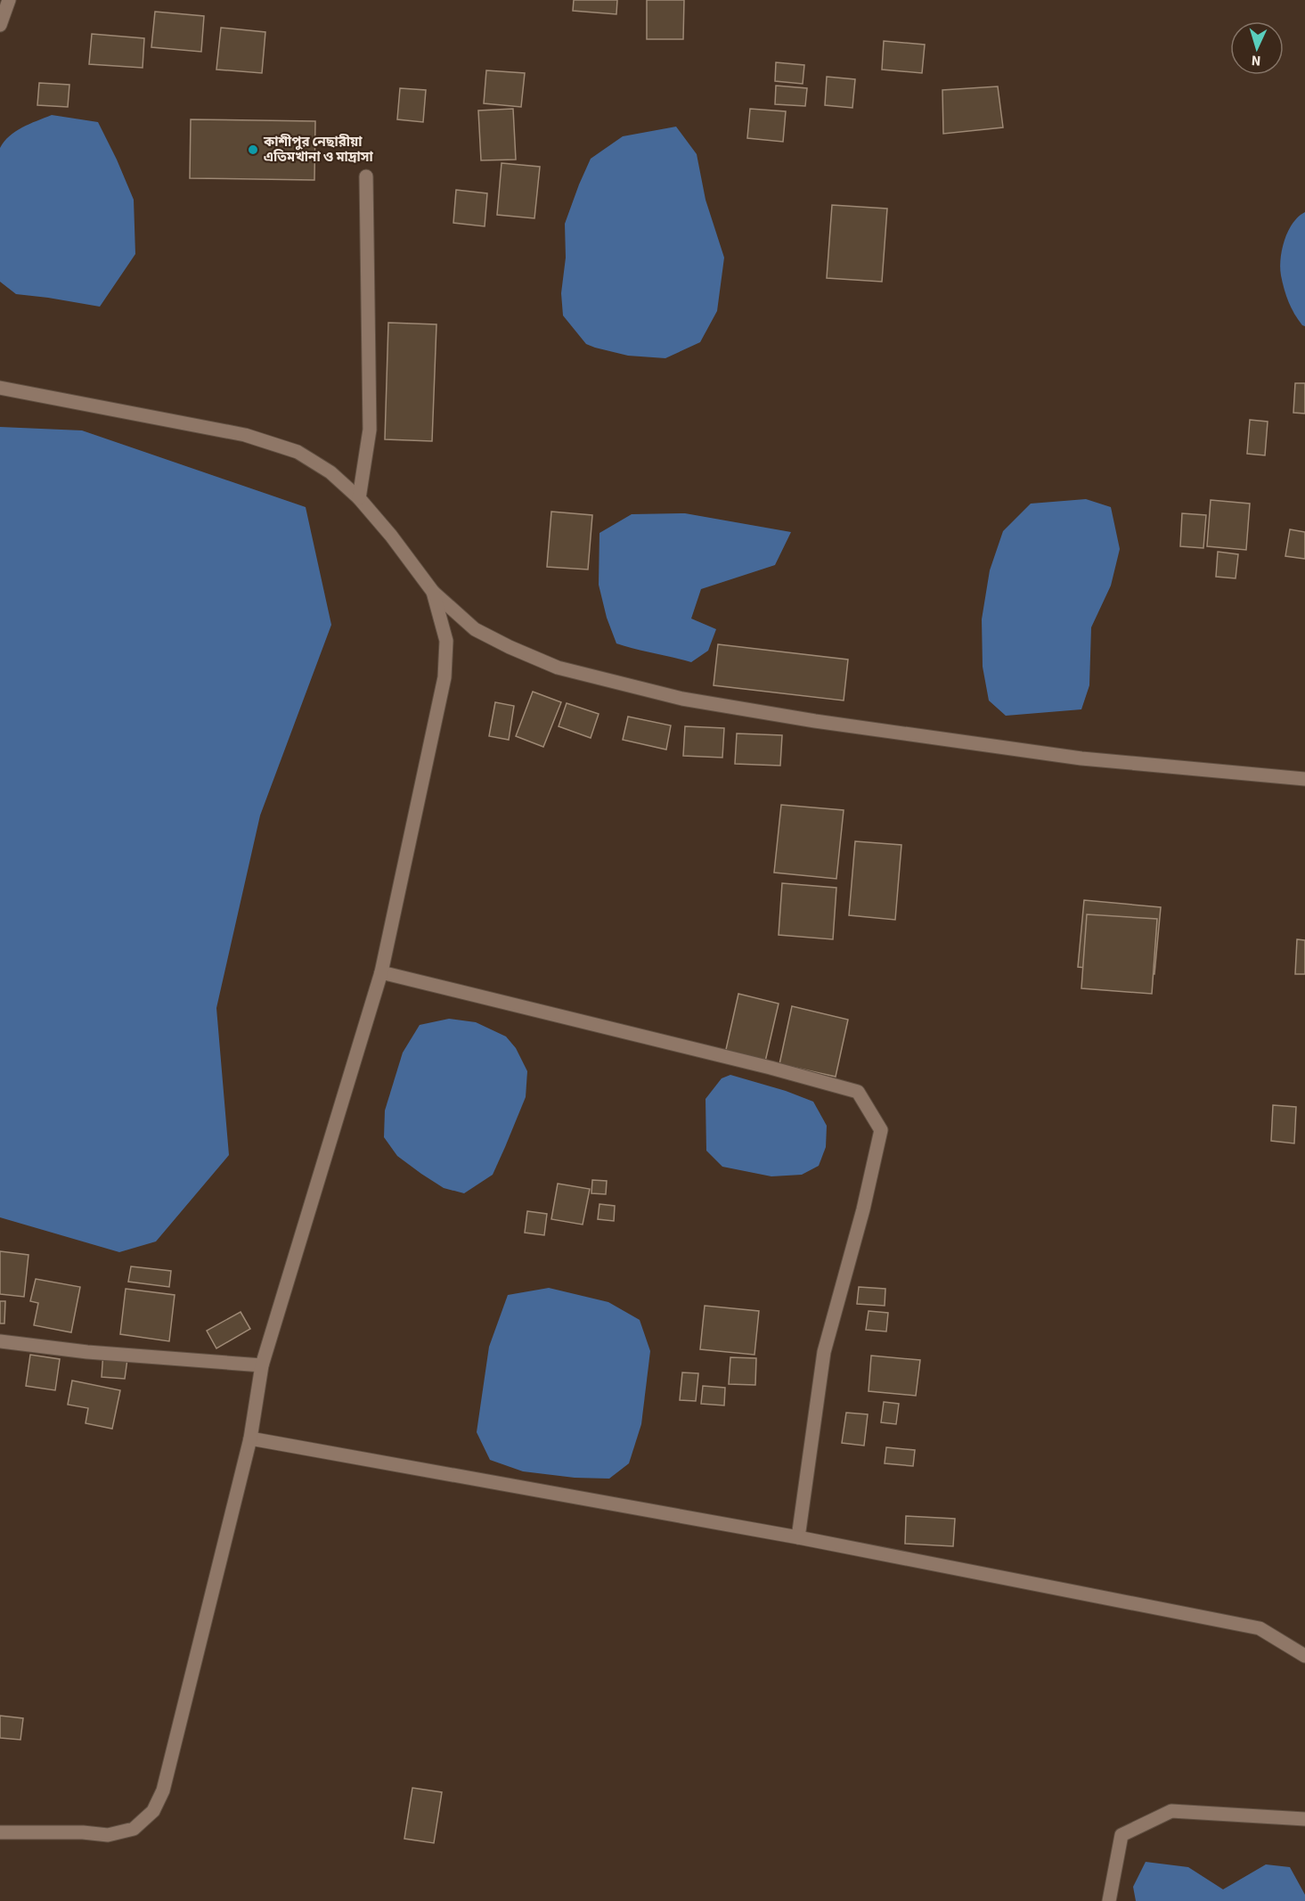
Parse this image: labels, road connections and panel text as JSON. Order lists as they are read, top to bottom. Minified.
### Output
{"places":["কাশীপুর নেছারীয়া এতিমখানা ও মাদ্রাসা"],"north":"bottom"}
